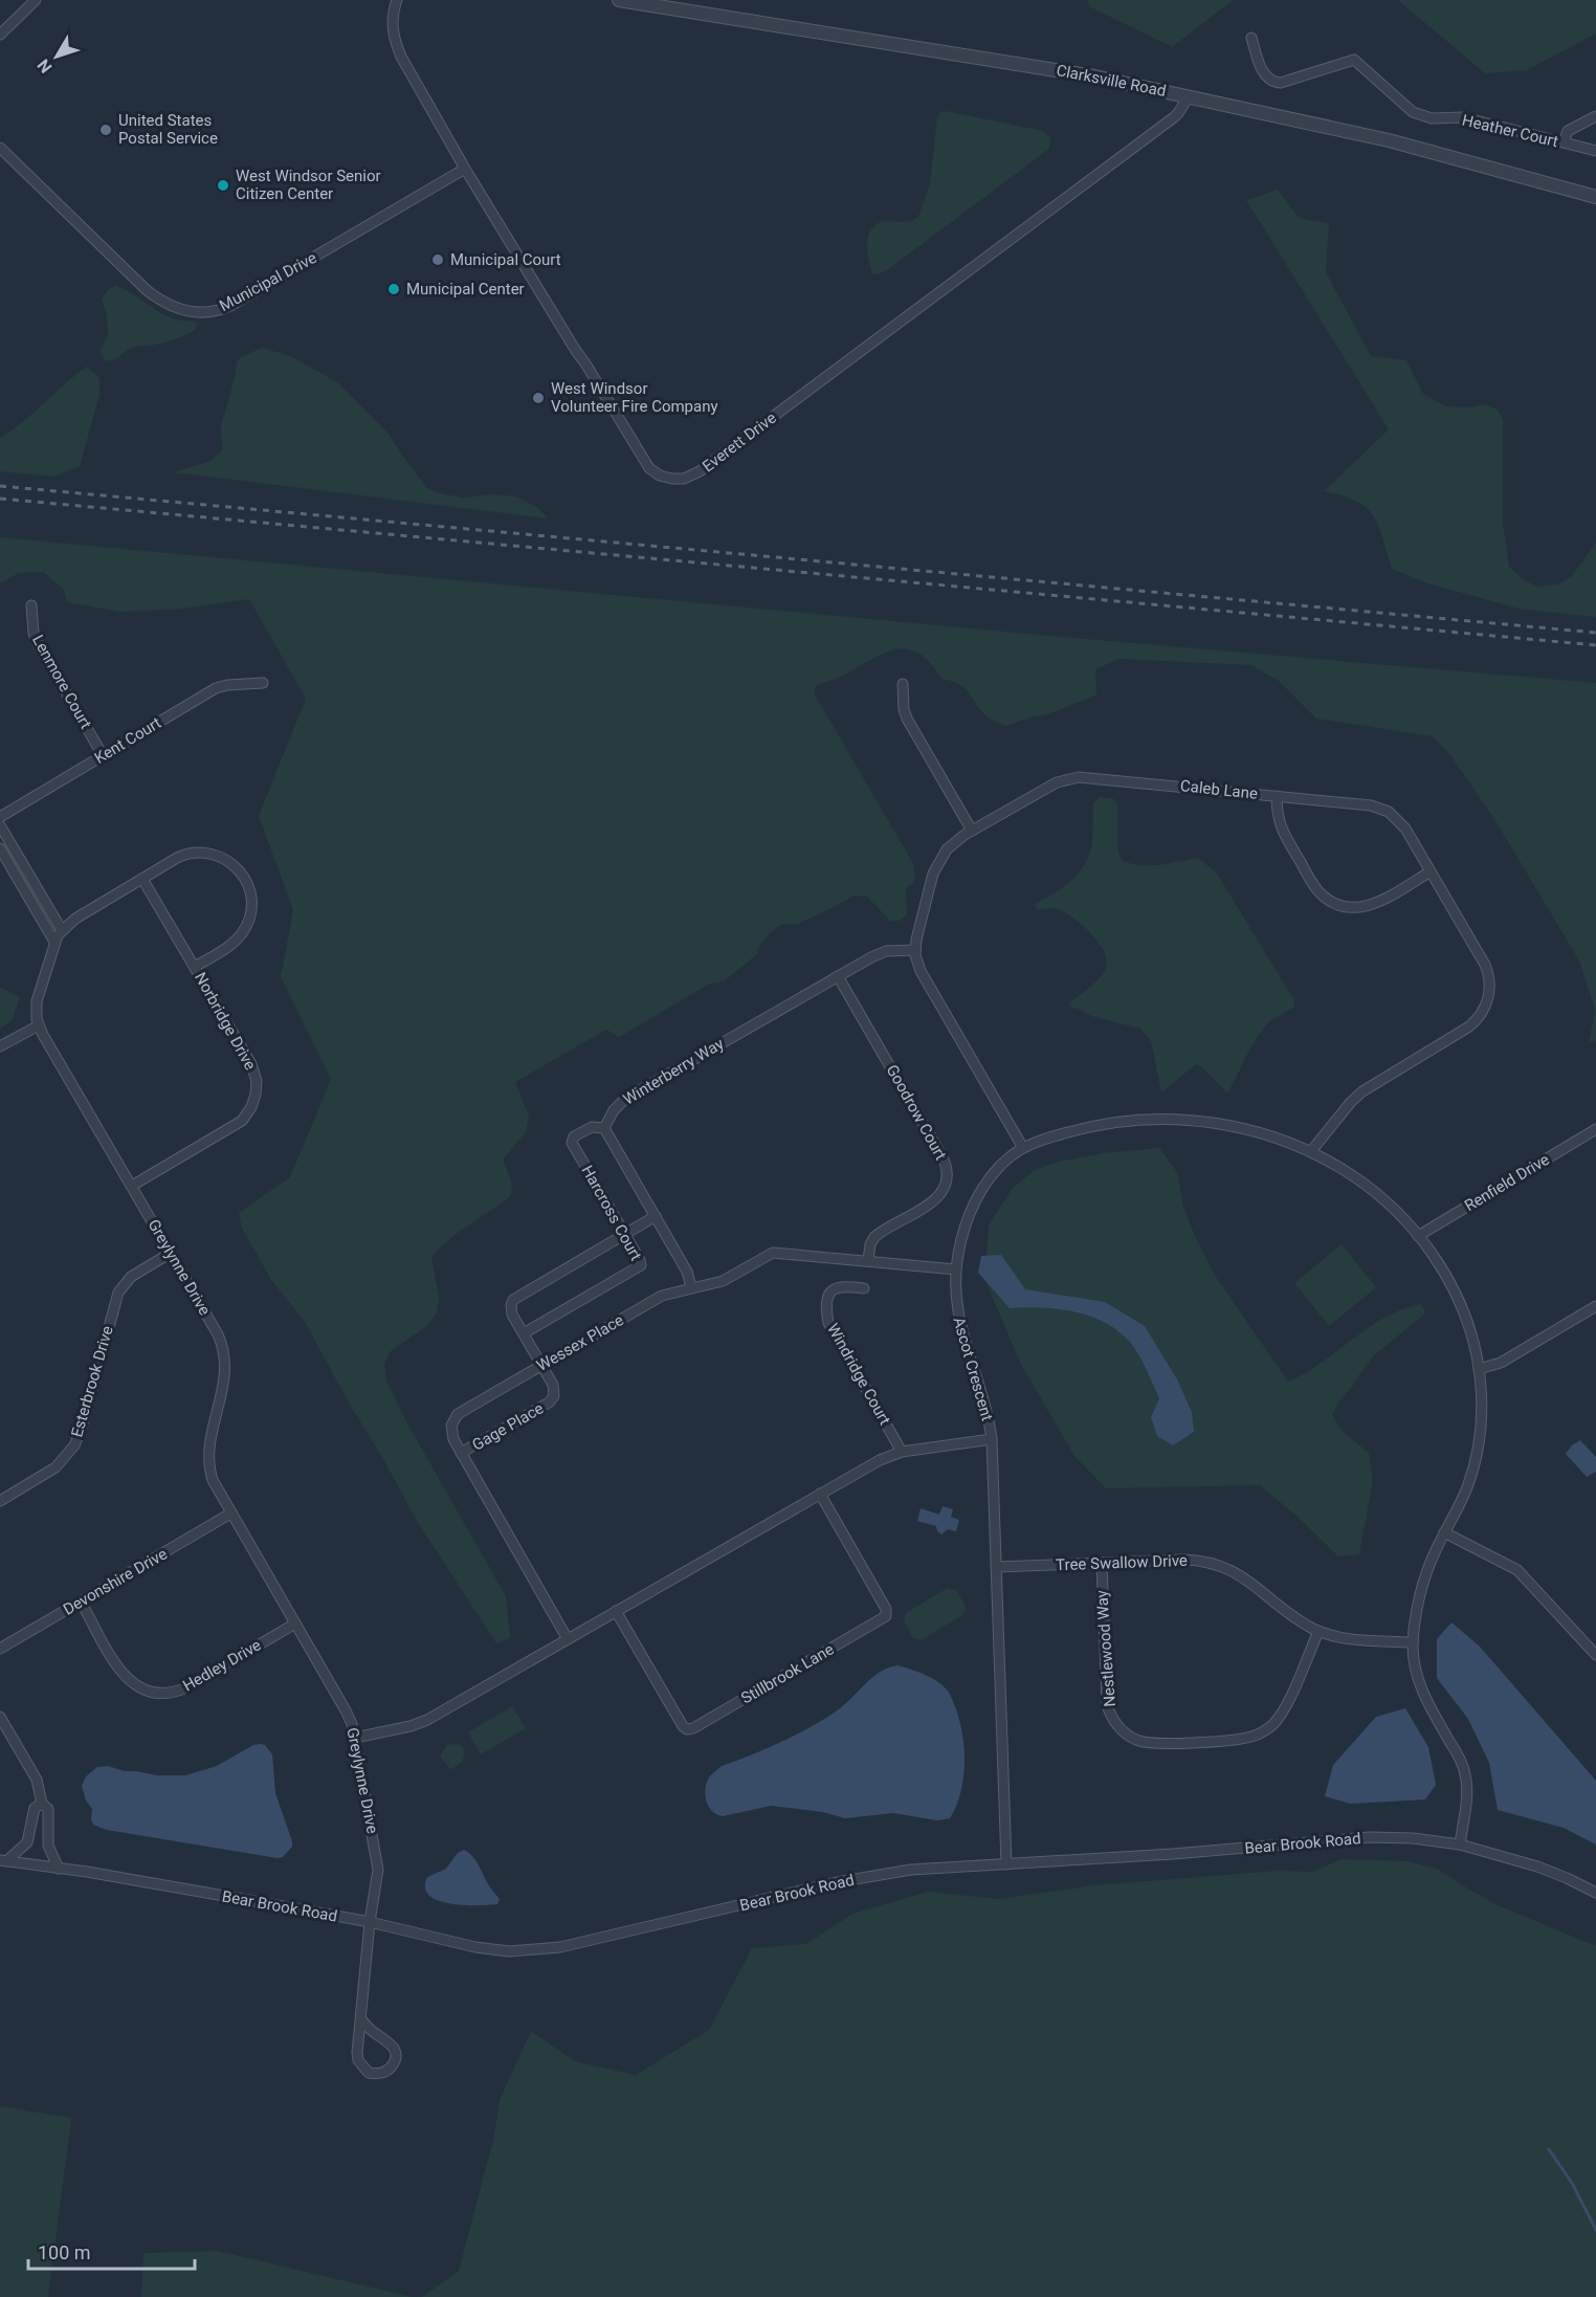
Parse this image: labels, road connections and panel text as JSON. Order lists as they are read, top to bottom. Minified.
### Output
{"streets":{"street":["Clarksville Road","Heather Court","Municipal Drive","Everett Drive","Lenmore Court","Kent Court","Caleb Lane","Norbridge Drive","Winterberry Way","Goodrow Court","Renfield Drive","Harcross Court","Greylynne Drive","Wessex Place","Ascot Crescent","Windridge Court","Esterbrook Drive","Gage Place","Tree Swallow Drive","Devonshire Drive","Nestlewood Way","Hedley Drive","Stillbrook Lane","Bear Brook Road"]},"crossings":[["Clarksville Road","Everett Drive"],["Municipal Drive","Everett Drive"],["Lenmore Court","Kent Court"],["Caleb Lane","Winterberry Way"],["Caleb Lane","Ascot Crescent"],["Norbridge Drive","Greylynne Drive"],["Winterberry Way","Goodrow Court"],["Winterberry Way","Harcross Court"],["Goodrow Court","Wessex Place"],["Renfield Drive","Ascot Crescent"],["Harcross Court","Gage Place"],["Greylynne Drive","Esterbrook Drive"],["Greylynne Drive","Devonshire Drive"],["Greylynne Drive","Hedley Drive"],["Greylynne Drive","Bear Brook Road"],["Wessex Place","Ascot Crescent"],["Wessex Place","Gage Place"],["Ascot Crescent","Tree Swallow Drive"],["Ascot Crescent","Bear Brook Road"],["Tree Swallow Drive","Nestlewood Way"],["Devonshire Drive","Hedley Drive"]],"places":["United States Postal Service","West Windsor Senior Citizen Center","Municipal Court","Municipal Center","West Windsor Volunteer Fire Company"],"scale_bar":"100 m","north":"bottom left"}
